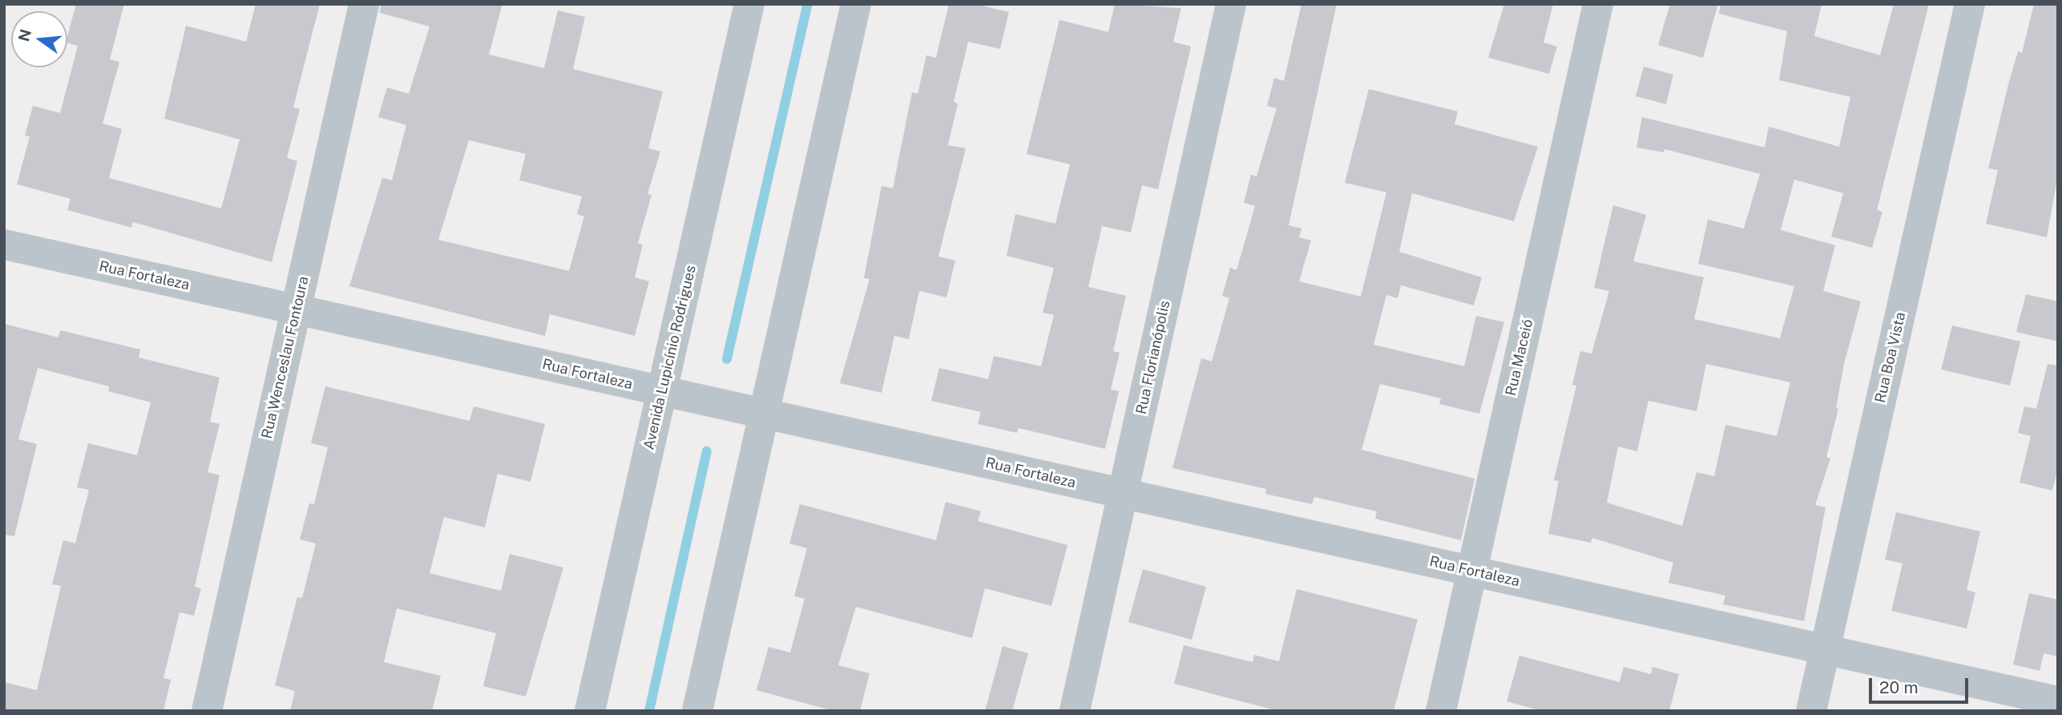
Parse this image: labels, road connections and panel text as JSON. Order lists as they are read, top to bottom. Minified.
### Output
{"streets":{"street":["Rua Fortaleza","Rua Wenceslau Fontoura","Avenida Lupicínio Rodrigues","Rua Florianópolis","Rua Maceió","Rua Boa Vista"]},"crossings":[["Rua Fortaleza","Rua Wenceslau Fontoura"],["Rua Fortaleza","Avenida Lupicínio Rodrigues"],["Rua Fortaleza","Rua Florianópolis"],["Rua Fortaleza","Rua Maceió"],["Rua Fortaleza","Rua Boa Vista"]],"scale_bar":"20 m","north":"left"}
